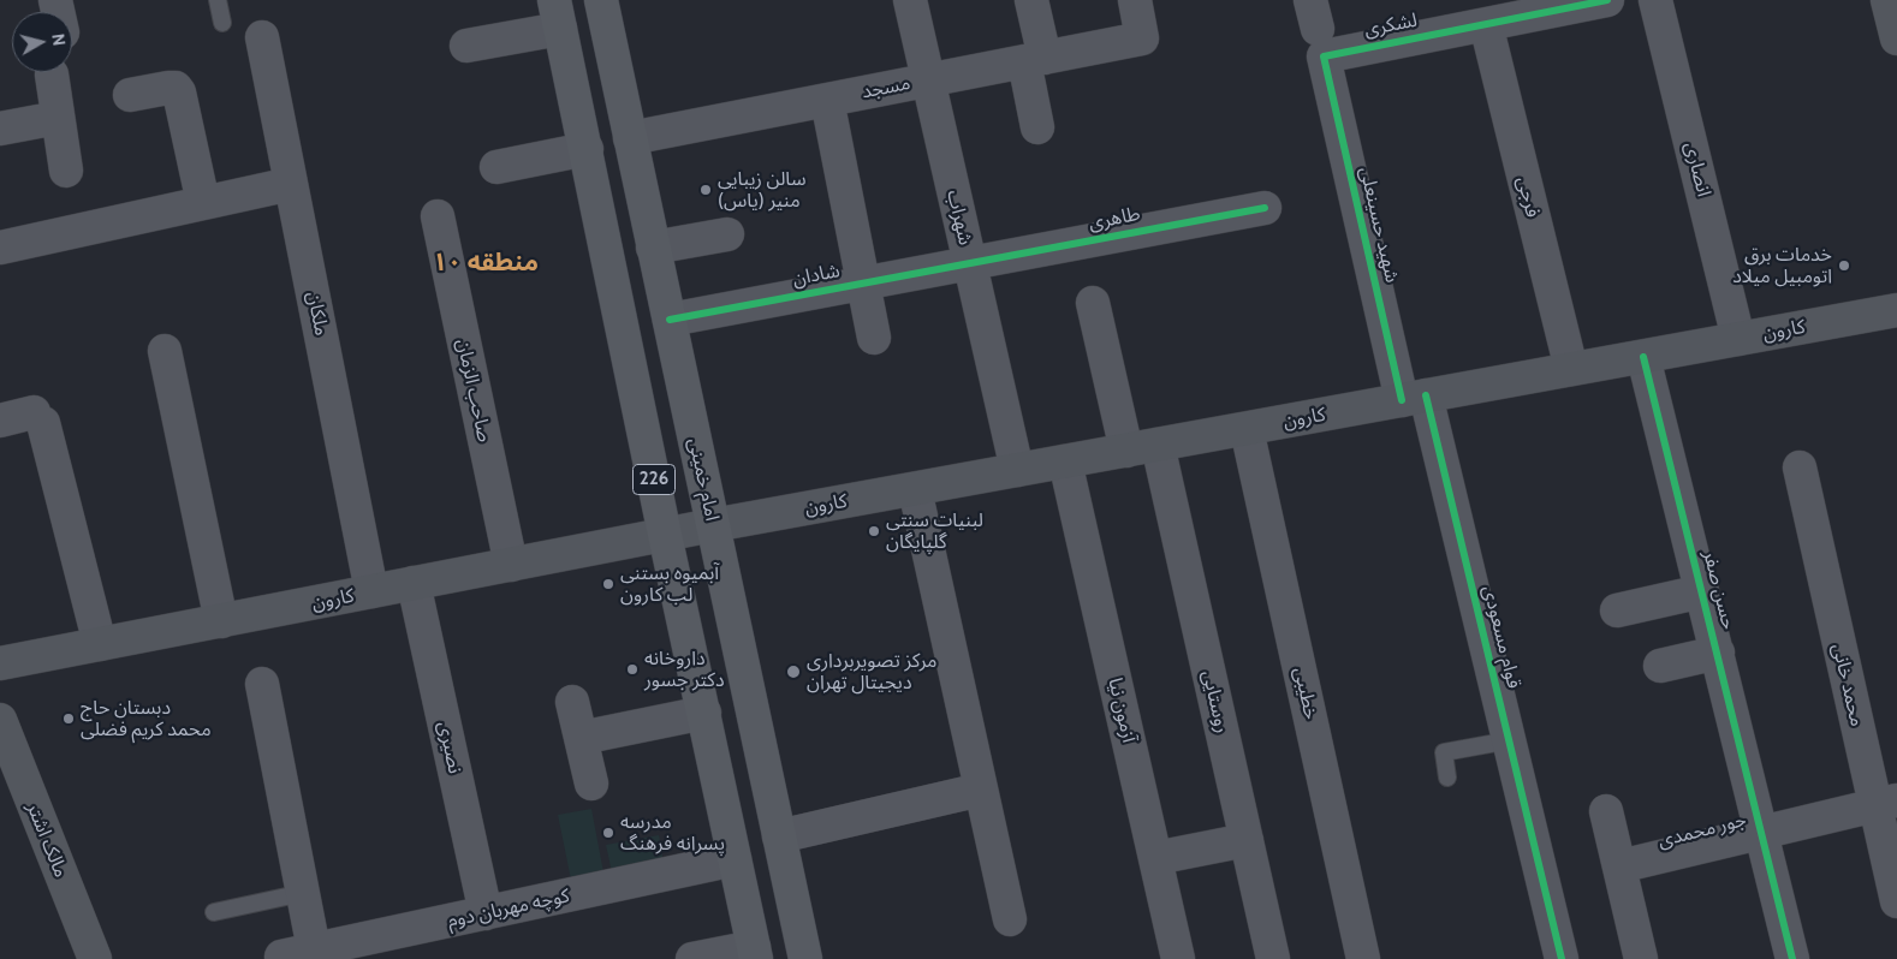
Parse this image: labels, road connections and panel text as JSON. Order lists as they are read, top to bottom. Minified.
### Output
{"streets":{"main road":["کارون","226","امام خمینی","مالک اشتر"],"street":["لشکری","مسجد","انصاری","فرجی","شهراب","طاهری","شهید حسینعلی","شادان","ملکان","صاحب الزمان","حسن صفر","قوام مسعودی","محمد خانی","خطیبی","روستایی","آزمون نیا","نصیری","جور محمدی","کوچه مهربان دوم"]},"crossings":[["لشکری","فرجی"],["لشکری","شهید حسینعلی"],["مسجد","شهراب"],["مسجد","امام خمینی"],["انصاری","کارون"],["فرجی","کارون"],["شهراب","طاهری"],["شهراب","شادان"],["شهراب","کارون"],["طاهری","شادان"],["شهید حسینعلی","کارون"],["شهید حسینعلی","قوام مسعودی"],["شادان","امام خمینی"],["ملکان","کارون"],["کارون","صاحب الزمان"],["کارون","226"],["کارون","امام خمینی"],["کارون","حسن صفر"],["کارون","قوام مسعودی"],["کارون","خطیبی"],["کارون","روستایی"],["کارون","آزمون نیا"],["کارون","نصیری"],["226","کوچه مهربان دوم"],["حسن صفر","جور محمدی"],["محمد خانی","جور محمدی"],["نصیری","کوچه مهربان دوم"]],"districts":["منطقه ۱۰"],"places":["سالن زیبایی منیر (یاس)","خدمات برق اتومبیل میلاد","لبنیات سنتی گلپایگان","آبمیوه بستنی لب کارون","داروخانه دکتر جسور","مرکز تصویربرداری دیجیتال تهران","دبستان حاج محمد کریم فضلی","مدرسه پسرانه فرهنگ"],"north":"right"}
